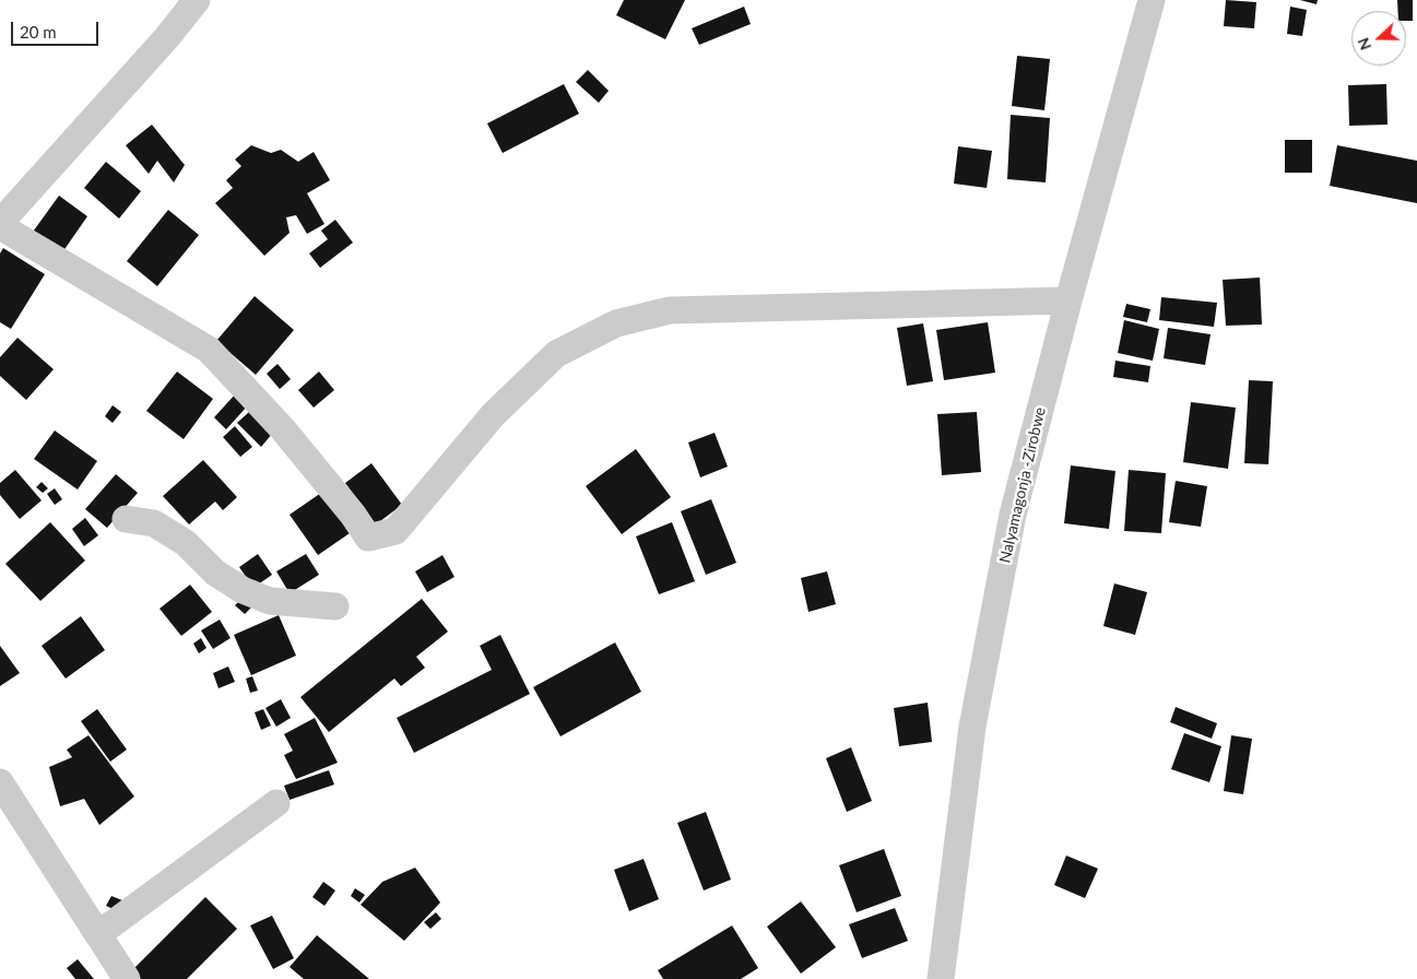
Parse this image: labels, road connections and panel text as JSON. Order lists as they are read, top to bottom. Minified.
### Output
{"streets":{"street":["Nalyamagonja -Zirobwe"]},"scale_bar":"20 m","north":"left"}
